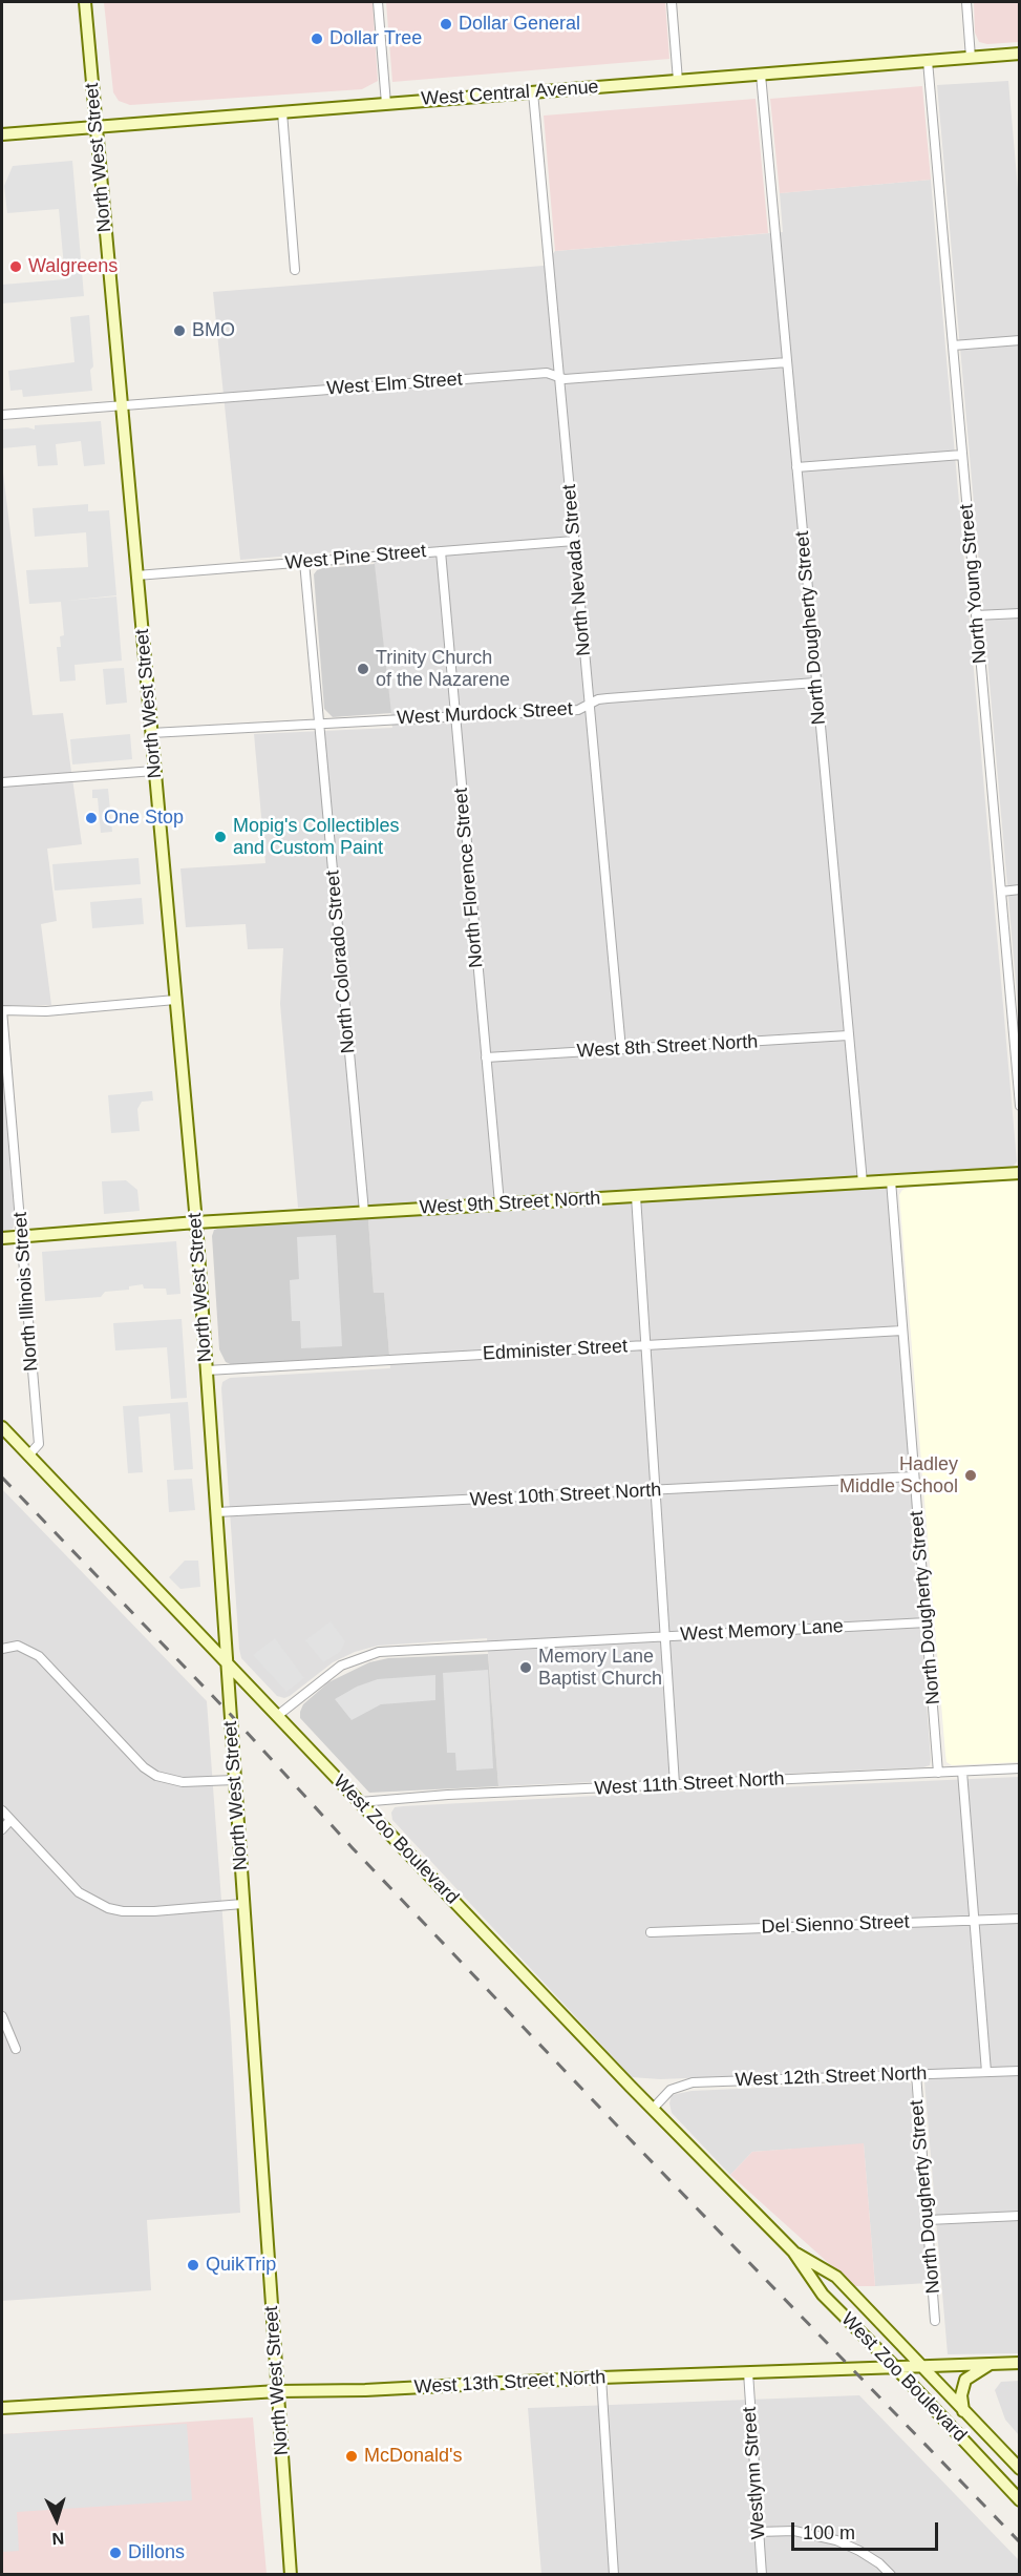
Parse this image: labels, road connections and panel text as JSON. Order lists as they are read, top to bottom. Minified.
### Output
{"streets":{"main road":["West Central Avenue","North West Street","West 9th Street North","West Zoo Boulevard","West 13th Street North"],"street":["West Elm Street","West Pine Street","North Nevada Street","North Young Street","North Dougherty Street","West Murdock Street","North Florence Street","North Colorado Street","West 8th Street North","North Illinois Street","Edminister Street","West 10th Street North","West Memory Lane","West 11th Street North","Del Sienno Street","West 12th Street North","Westlynn Street"]},"crossings":[["West Central Avenue","North West Street"],["West Central Avenue","North Nevada Street"],["West Central Avenue","North Young Street"],["West Central Avenue","North Dougherty Street"],["North West Street","West Elm Street"],["North West Street","West Pine Street"],["North West Street","West Murdock Street"],["North West Street","West 9th Street North"],["North West Street","Edminister Street"],["North West Street","West 10th Street North"],["North West Street","West Zoo Boulevard"],["North West Street","West 13th Street North"],["West Elm Street","North Nevada Street"],["West Elm Street","North Dougherty Street"],["West Pine Street","North Nevada Street"],["West Pine Street","North Florence Street"],["West Pine Street","North Colorado Street"],["North Nevada Street","West Murdock Street"],["North Nevada Street","West 8th Street North"],["North Dougherty Street","West Murdock Street"],["North Dougherty Street","West 8th Street North"],["North Dougherty Street","West 9th Street North"],["North Dougherty Street","Edminister Street"],["North Dougherty Street","West 10th Street North"],["North Dougherty Street","West Memory Lane"],["North Dougherty Street","West 11th Street North"],["North Dougherty Street","West 12th Street North"],["West Murdock Street","North Florence Street"],["West Murdock Street","North Colorado Street"],["North Florence Street","West 8th Street North"],["North Florence Street","West 9th Street North"],["North Colorado Street","West 9th Street North"],["West 9th Street North","North Illinois Street"],["North Illinois Street","West Zoo Boulevard"],["West Memory Lane","West Zoo Boulevard"],["West 11th Street North","West Zoo Boulevard"],["West Zoo Boulevard","West 12th Street North"],["West Zoo Boulevard","West 13th Street North"],["West 13th Street North","Westlynn Street"]],"places":["Dollar General","Dollar Tree","Walgreens","BMO","Trinity Church of the Nazarene","One Stop","Mopig's Collectibles and Custom Paint","Hadley Middle School","Memory Lane Baptist Church","QuikTrip","McDonald's","Dillons"],"scale_bar":"100 m","north":"bottom"}
